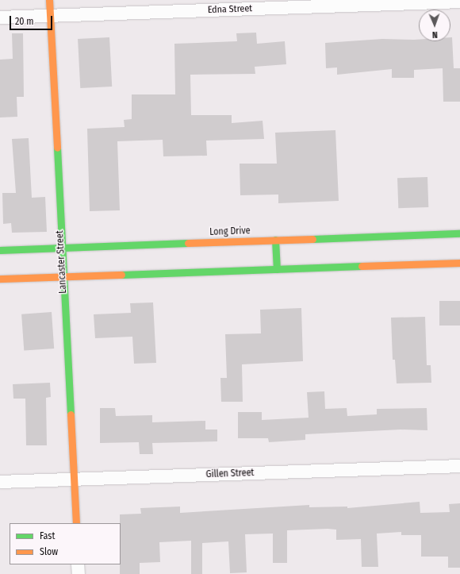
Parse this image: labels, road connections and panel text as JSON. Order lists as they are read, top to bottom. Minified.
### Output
{"streets":{"main road":["Long Drive","Lancaster Street"],"street":["Edna Street","Gillen Street"]},"crossings":[["Edna Street","Lancaster Street"],["Long Drive","Lancaster Street"],["Lancaster Street","Gillen Street"]],"legend":["Fast","Slow"],"scale_bar":"20 m","north":"bottom"}
